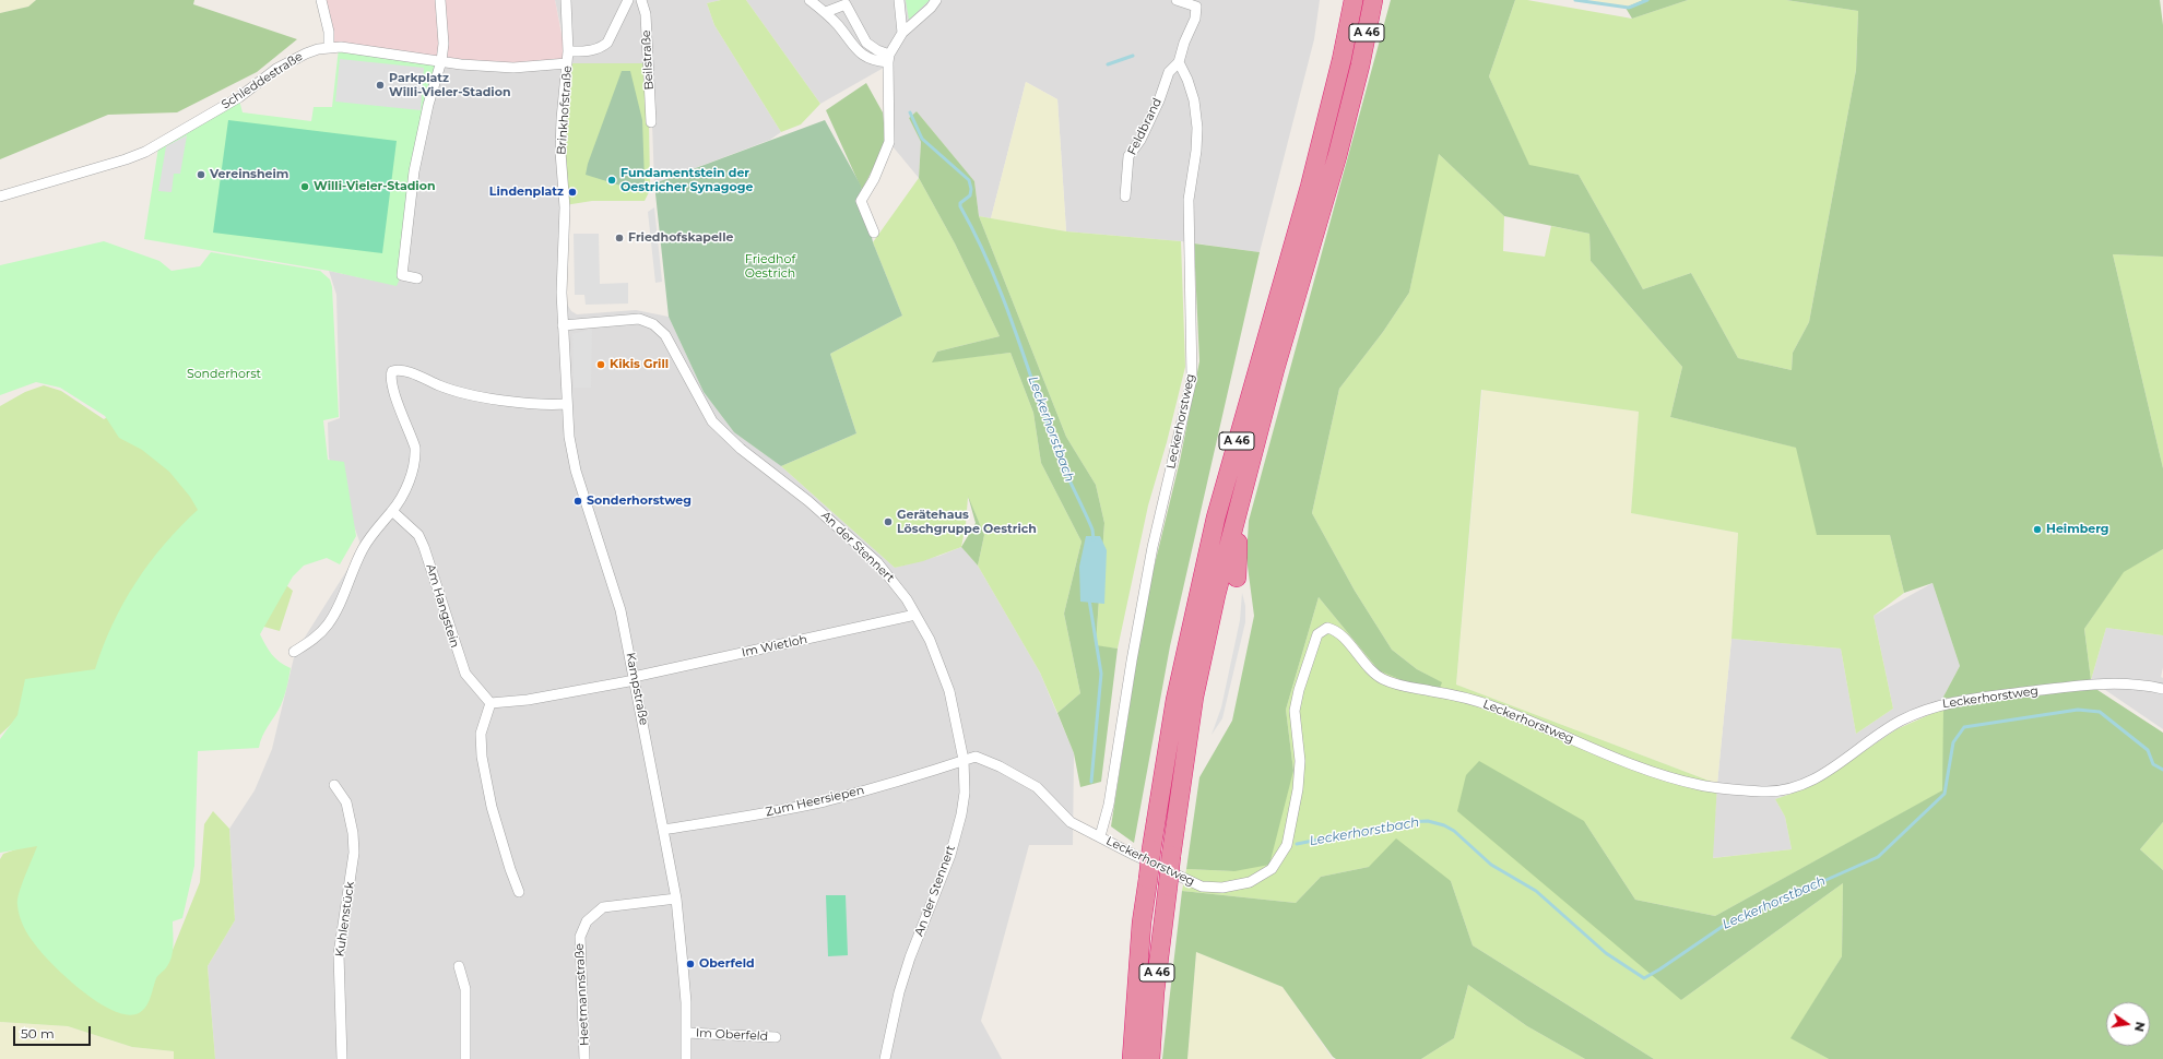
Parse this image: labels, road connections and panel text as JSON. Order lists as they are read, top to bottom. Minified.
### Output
{"streets":{"highway":["A 46"],"street":["Beilstraße","Schleddestraße","Brinkhofstraße","Feldbrand","Leckerhorstweg","An der Stennert","Am Hangstein","Im Wietloh","Kampstraße","Zum Heersiepen","Kuhlenstück","Heetmannstraße","Im Oberfeld"]},"crossings":[["Schleddestraße","Brinkhofstraße"],["Brinkhofstraße","An der Stennert"],["Brinkhofstraße","Kampstraße"],["Feldbrand","Leckerhorstweg"],["Leckerhorstweg","An der Stennert"],["Leckerhorstweg","Zum Heersiepen"],["An der Stennert","Im Wietloh"],["An der Stennert","Kampstraße"],["An der Stennert","Zum Heersiepen"],["Im Wietloh","Kampstraße"],["Kampstraße","Zum Heersiepen"],["Kampstraße","Heetmannstraße"],["Kampstraße","Im Oberfeld"]],"water":["Leckerhorstbach"],"parks":["Friedhof Oestrich","Sonderhorst"],"places":["Parkplatz Willi-Vieler-Stadion","Vereinsheim","Fundamentstein der Oestricher Synagoge","Willi-Vieler-Stadion","Lindenplatz","Friedhofskapelle","Kikis Grill","Sonderhorstweg","Gerätehaus Löschgruppe Oestrich","Heimberg","Oberfeld"],"scale_bar":"50 m","north":"right"}
